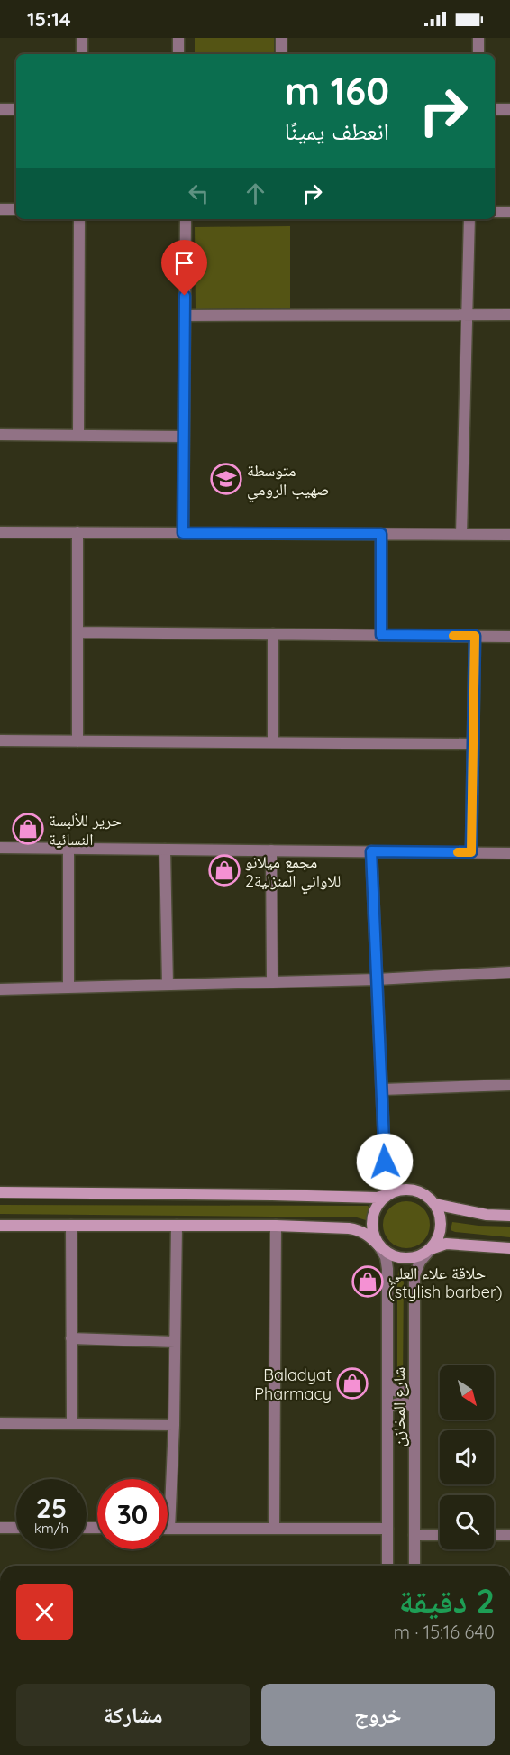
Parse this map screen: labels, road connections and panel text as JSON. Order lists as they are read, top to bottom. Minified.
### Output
{"streets":{"street":["شارع المخازن"]},"places":{"school or university":["متوسطة صهيب الرومي"],"shop":["حرير للألبسة النسائية","مجمع ميلانو للاواني المنزلية2","حلاقة علاء العلي (stylish barber)","Baladyat Pharmacy"]},"north":"bottom right","page":{"status":"15:14","turn":["160 m","انعطف يمينًا"],"speed":"25 km/h","limit":"30","heading":["2 دقيقة","640 m · 15:16"],"buttons":["خروج","مشاركة"]}}
